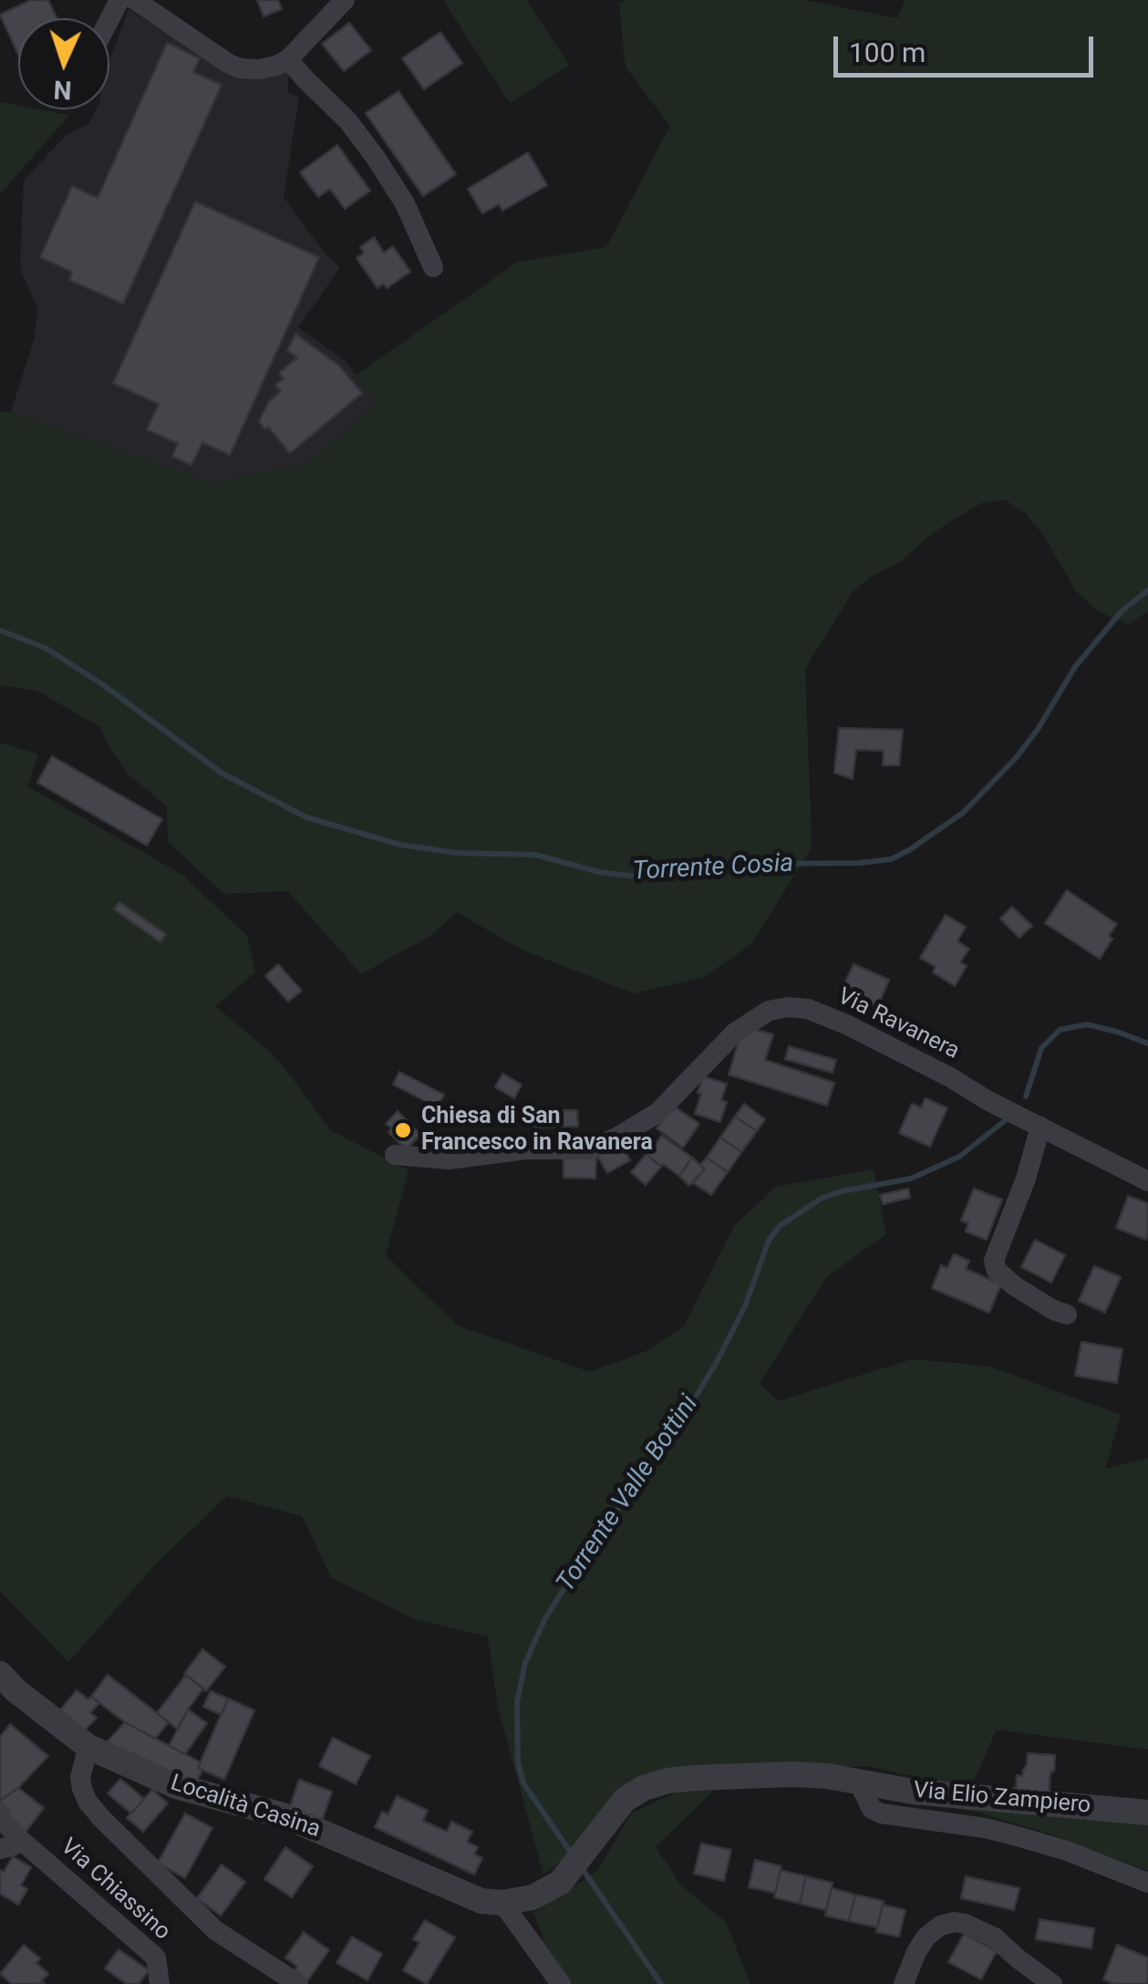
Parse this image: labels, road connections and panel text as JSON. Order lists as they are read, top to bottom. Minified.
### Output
{"streets":{"street":["Via Ravanera","Via Elio Zampiero","Località Casina","Via Chiassino"]},"crossings":[["Via Elio Zampiero","Località Casina"]],"water":["Torrente Cosia","Torrente Valle Bottini"],"places":["Chiesa di San Francesco in Ravanera"],"scale_bar":"100 m","north":"bottom"}
